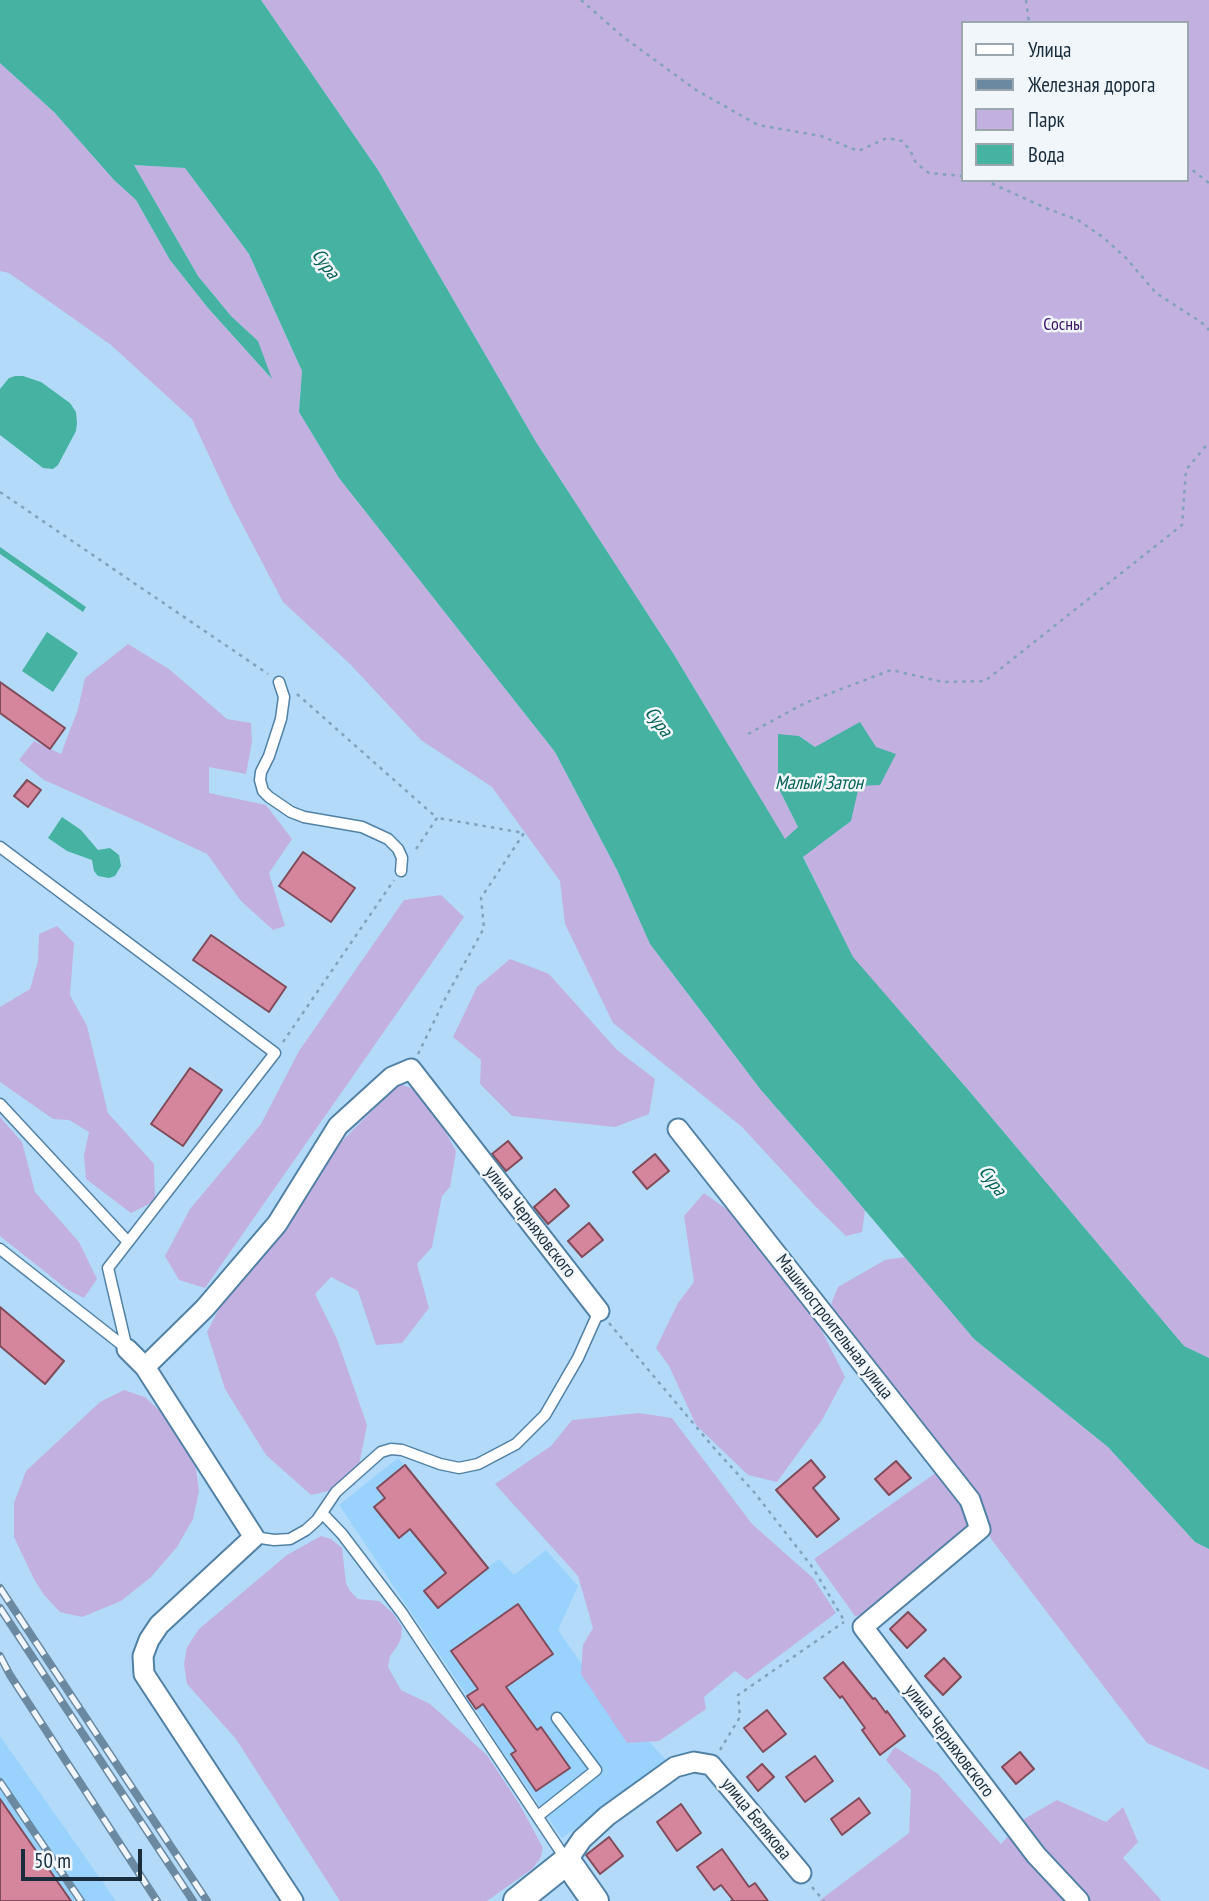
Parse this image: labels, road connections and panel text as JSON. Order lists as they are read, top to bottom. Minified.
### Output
{"streets":{"street":["улица Черняховского","Машиностроительная улица","улица Белякова"]},"crossings":[["улица Черняховского","Машиностроительная улица"]],"water":["Сура","Малый Затон"],"parks":["Сосны"],"legend":["Улица","Железная дорога","Парк","Вода"],"scale_bar":"50 m"}
